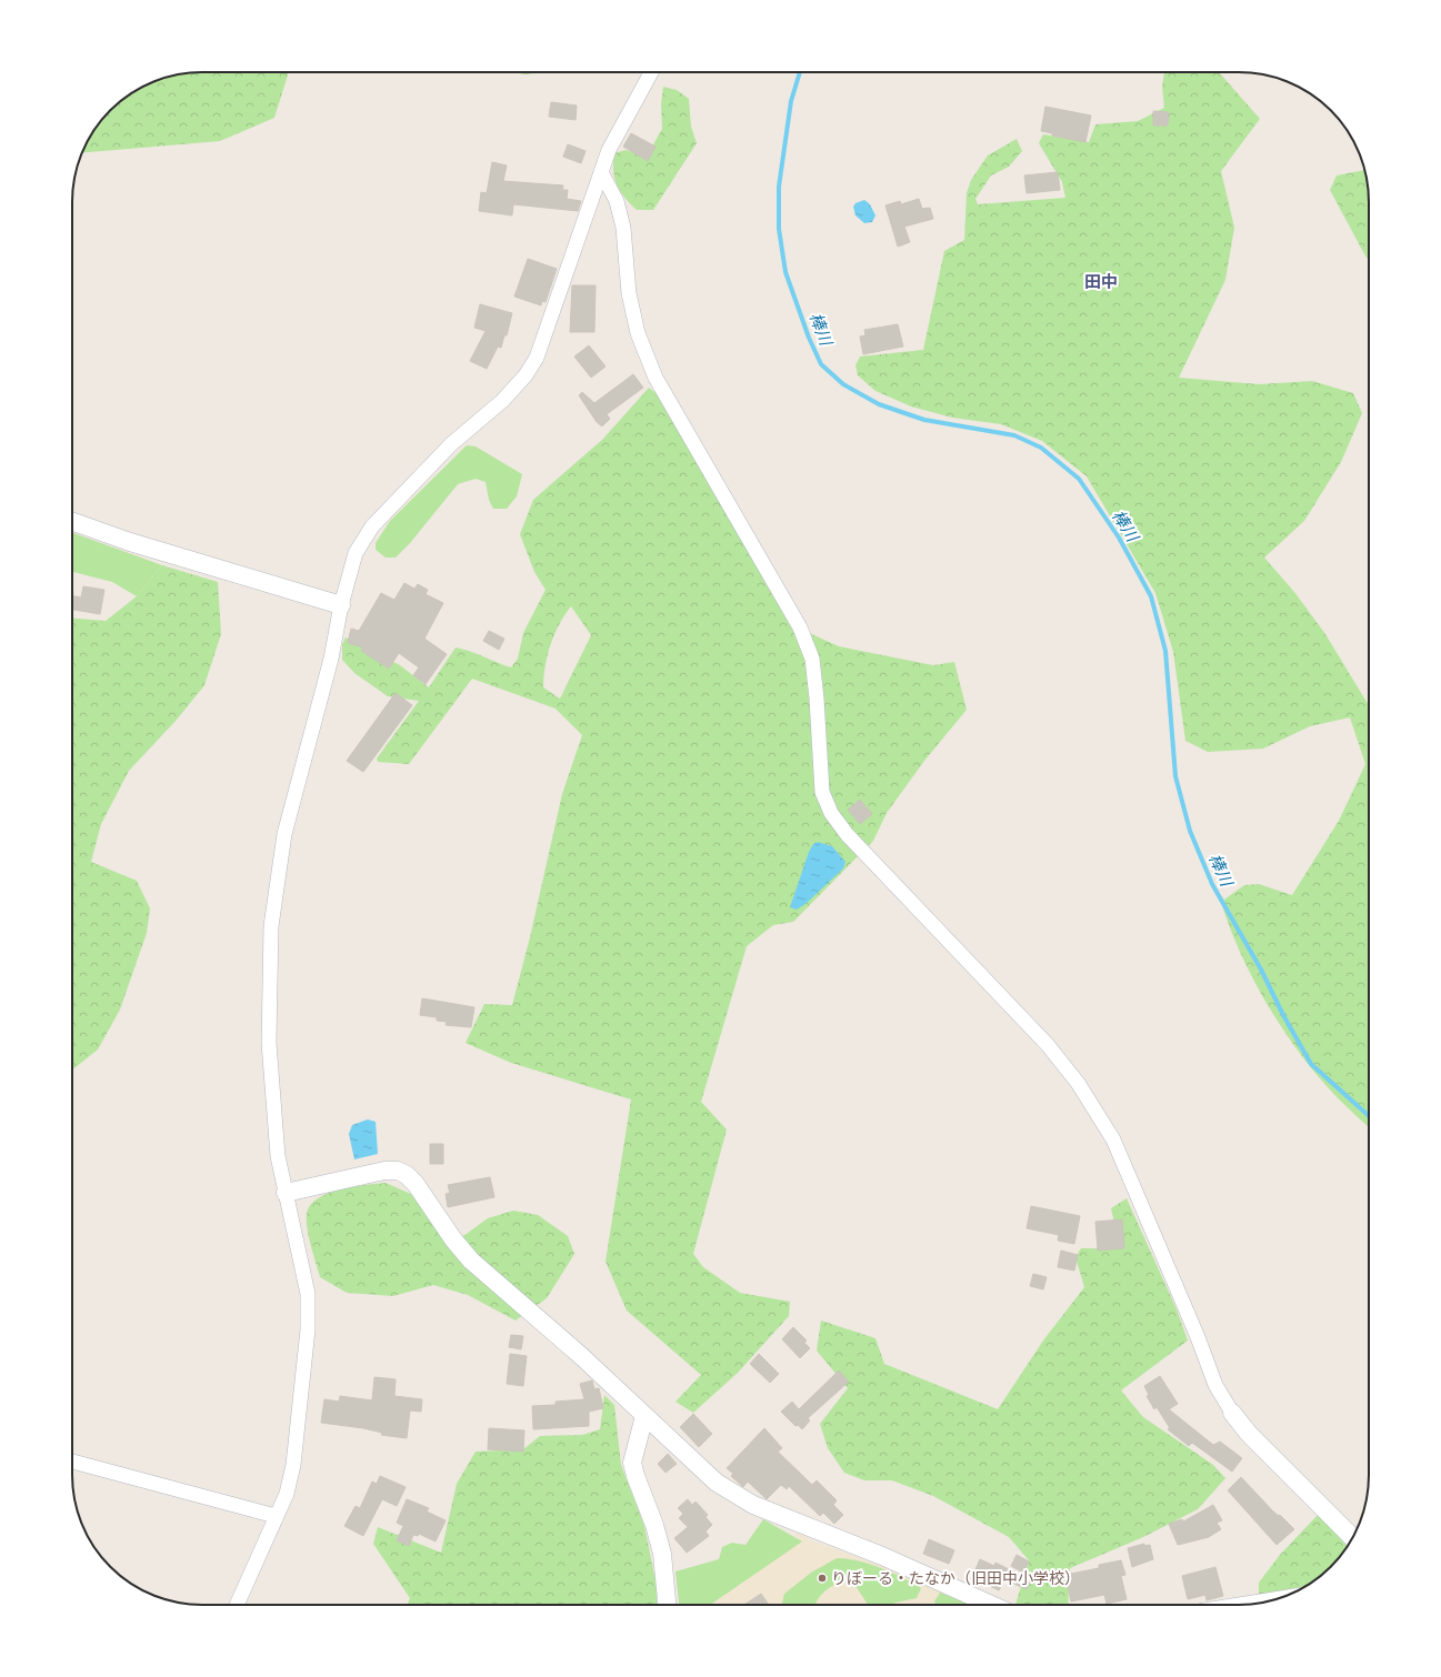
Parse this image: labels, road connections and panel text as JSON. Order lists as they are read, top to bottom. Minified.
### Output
{"districts":["田中"],"water":["棒川"],"places":["りぼーる・たなか（旧田中小学校）"]}
